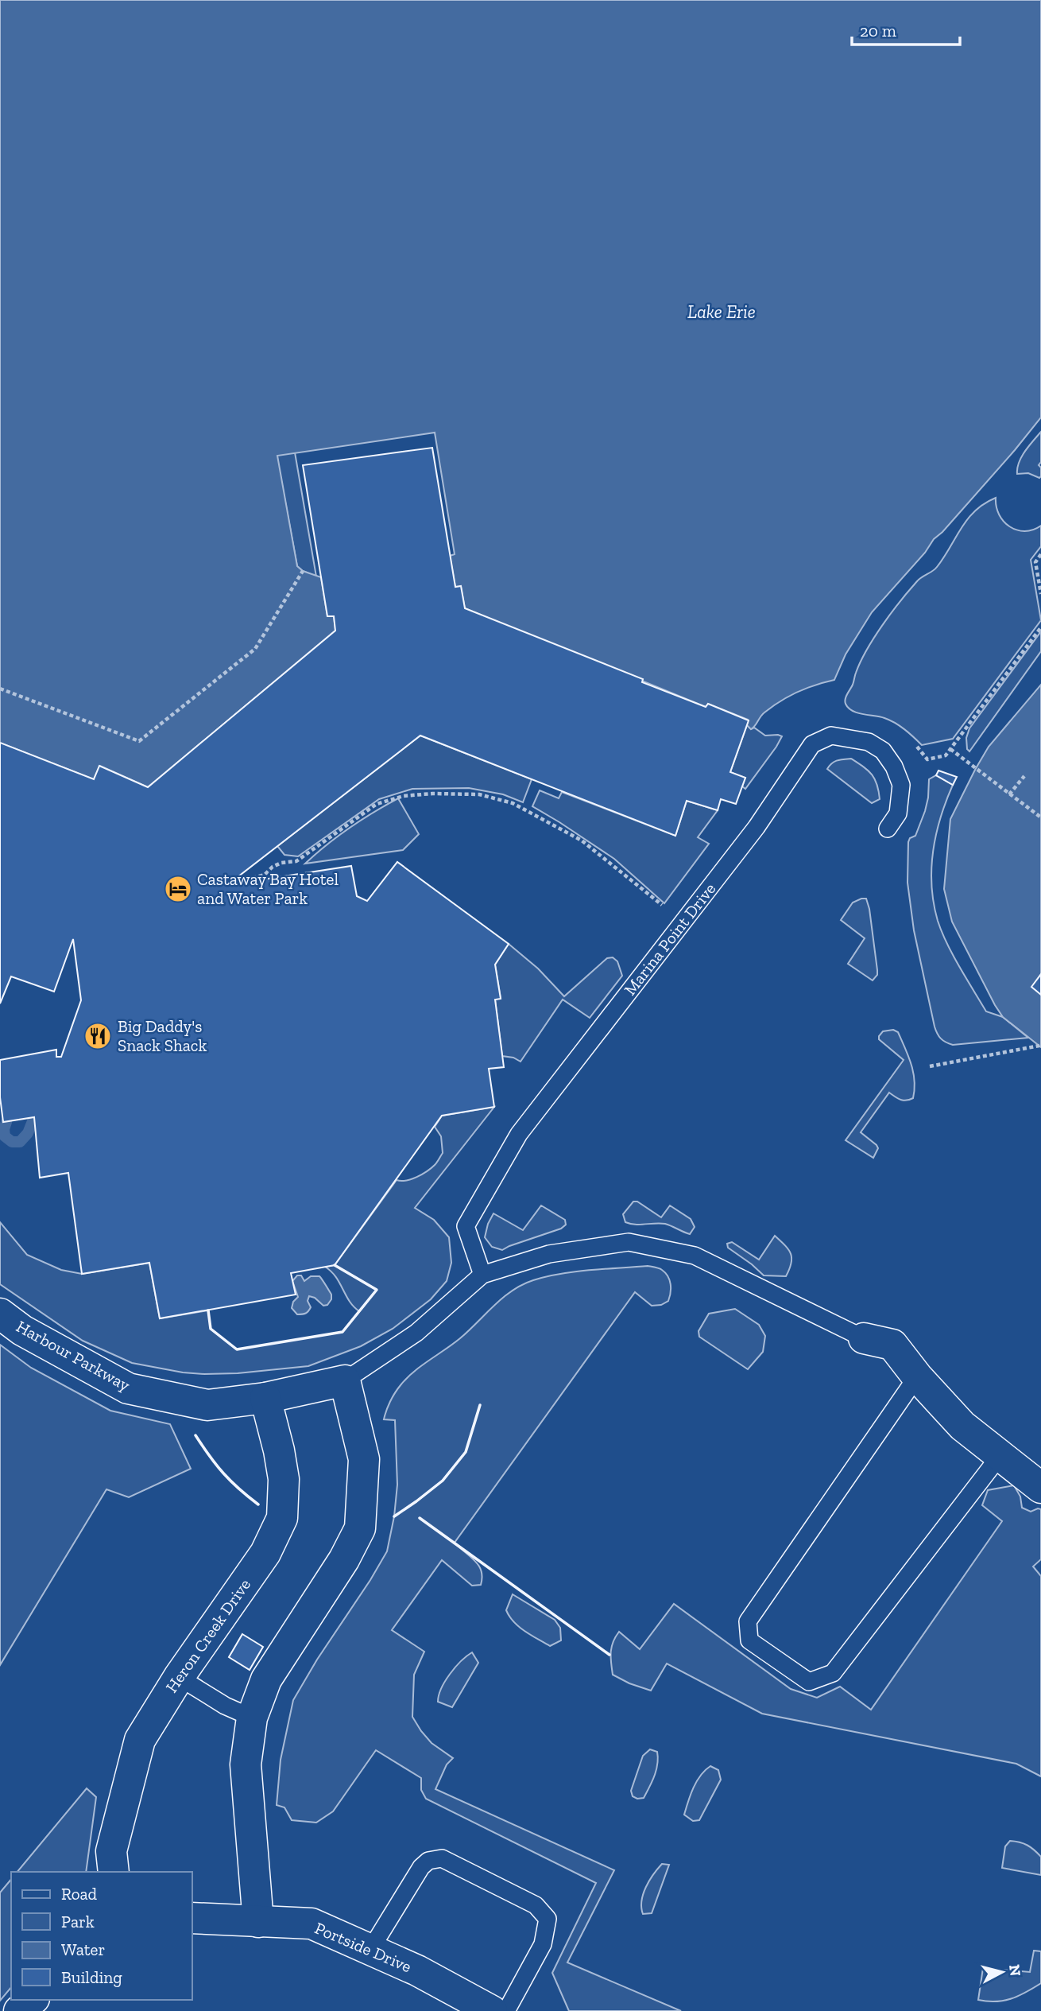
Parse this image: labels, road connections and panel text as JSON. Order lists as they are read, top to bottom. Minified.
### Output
{"streets":{"street":["Harbour Parkway","Heron Creek Drive","Portside Drive"],"lane":["Marina Point Drive"]},"crossings":[["Harbour Parkway","Heron Creek Drive"]],"water":["Lake Erie"],"places":{"hotel":["Castaway Bay Hotel and Water Park"],"restaurant":["Big Daddy's Snack Shack"]},"legend":["Road","Park","Water","Building"],"scale_bar":"20 m","north":"right"}
